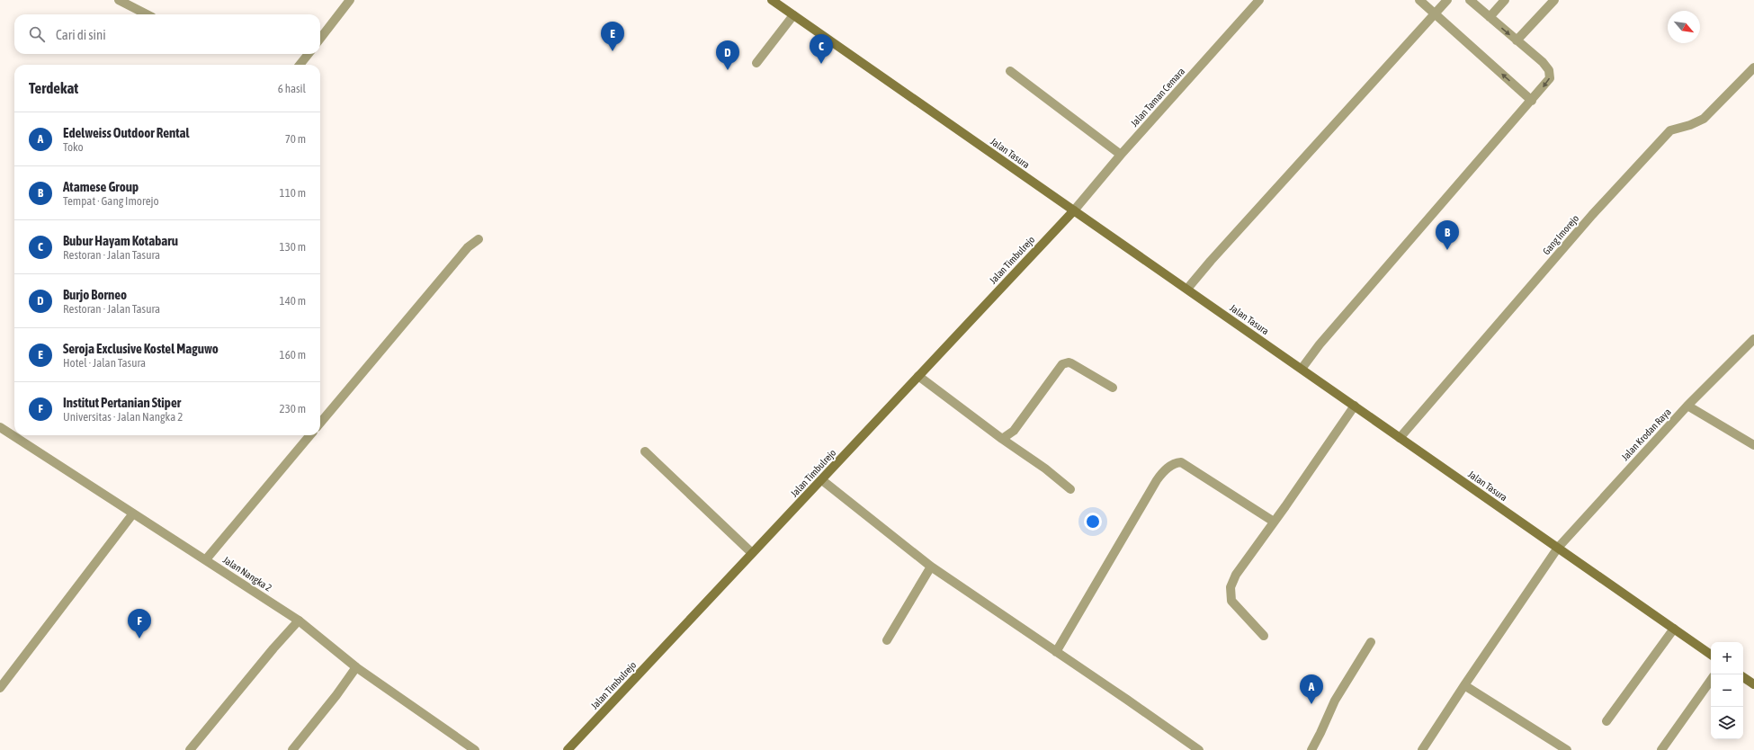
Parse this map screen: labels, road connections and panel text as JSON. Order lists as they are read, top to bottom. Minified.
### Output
{"streets":{"street":["Jalan Taman Cemara","Jalan Tasura","Gang Imorejo","Jalan Timbulrejo","Jalan Krodan Raya","Jalan Nangka 2"]},"crossings":[["Jalan Taman Cemara","Jalan Tasura"],["Jalan Taman Cemara","Jalan Timbulrejo"],["Jalan Tasura","Gang Imorejo"],["Jalan Tasura","Jalan Timbulrejo"],["Jalan Tasura","Jalan Krodan Raya"]],"north":"bottom right","page":{"search":"Cari di sini","pins":["E","C","D","B","F","A"],"heading":["Terdekat","6 hasil"],"list":[{"mark":"A","name":"Edelweiss Outdoor Rental","note":"Toko","value":"70 m"},{"mark":"B","name":"Atamese Group","note":"Tempat · Gang Imorejo","value":"110 m"},{"mark":"C","name":"Bubur Hayam Kotabaru","note":"Restoran · Jalan Tasura","value":"130 m"},{"mark":"D","name":"Burjo Borneo","note":"Restoran · Jalan Tasura","value":"140 m"},{"mark":"E","name":"Seroja Exclusive Kostel Maguwo","note":"Hotel · Jalan Tasura","value":"160 m"},{"mark":"F","name":"Institut Pertanian Stiper","note":"Universitas · Jalan Nangka 2","value":"230 m"}],"map_buttons":["+","−"]}}
